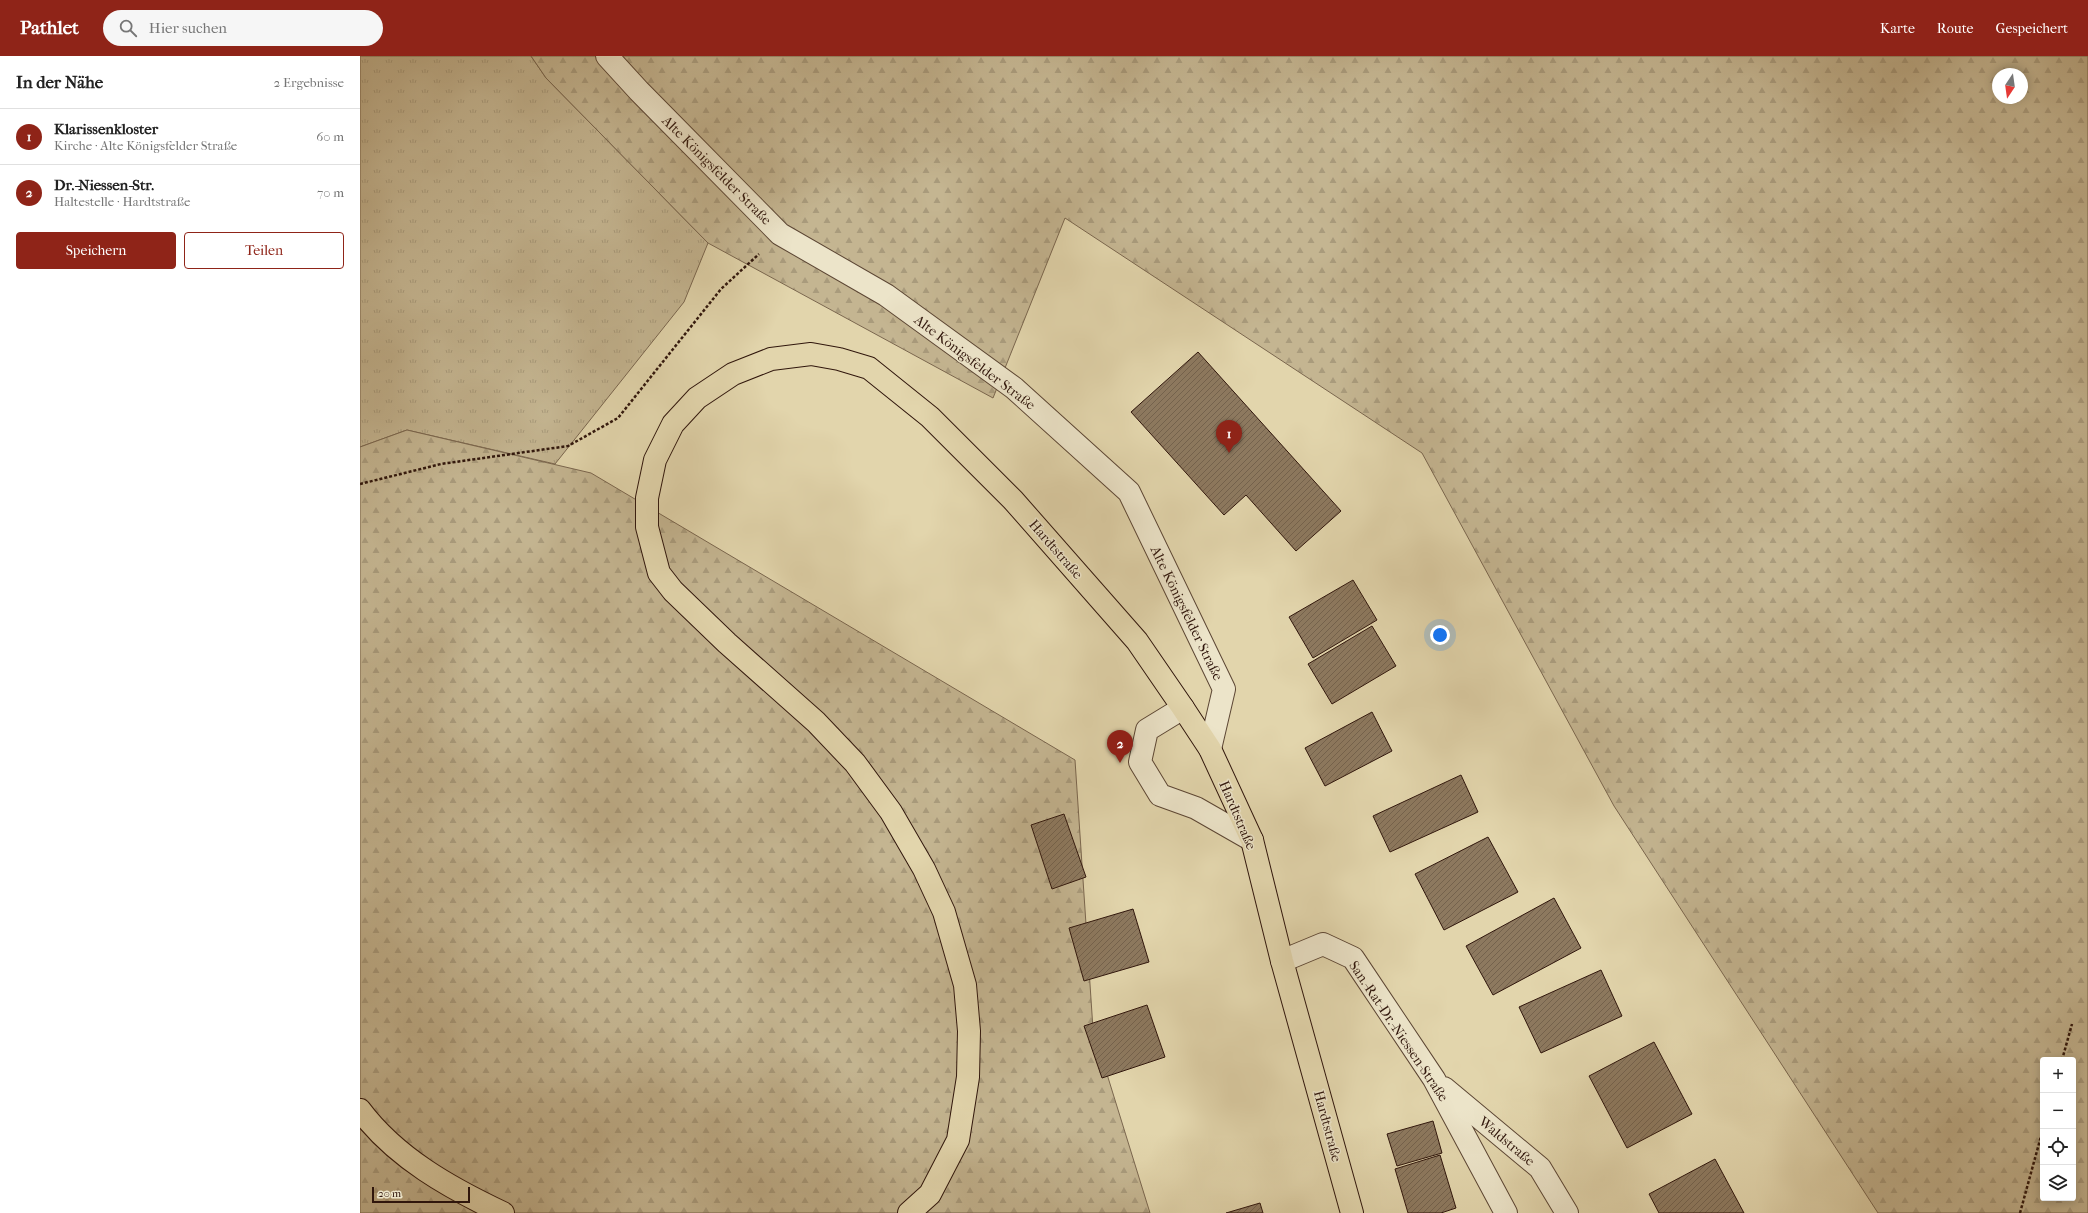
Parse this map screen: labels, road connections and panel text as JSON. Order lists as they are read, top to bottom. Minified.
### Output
{"streets":{"main road":["Hardtstraße"],"street":["Alte Königsfelder Straße","San.-Rat-Dr.-Niessen-Straße","Waldstraße"]},"crossings":[["Alte Königsfelder Straße","Hardtstraße"],["Hardtstraße","San.-Rat-Dr.-Niessen-Straße"],["San.-Rat-Dr.-Niessen-Straße","Waldstraße"]],"scale_bar":"20 m","north":"bottom","page":{"header":"Pathlet","search":"Hier suchen","nav":["Karte","Route","Gespeichert"],"heading":["In der Nähe","2 Ergebnisse"],"list":[{"mark":"1","name":"Klarissenkloster","note":"Kirche · Alte Königsfelder Straße","value":"60 m"},{"mark":"2","name":"Dr.-Niessen-Str.","note":"Haltestelle · Hardtstraße","value":"70 m"}],"buttons":["Speichern","Teilen"],"pins":["1","2"],"map_buttons":["+","−"],"scale":"20 m"}}
